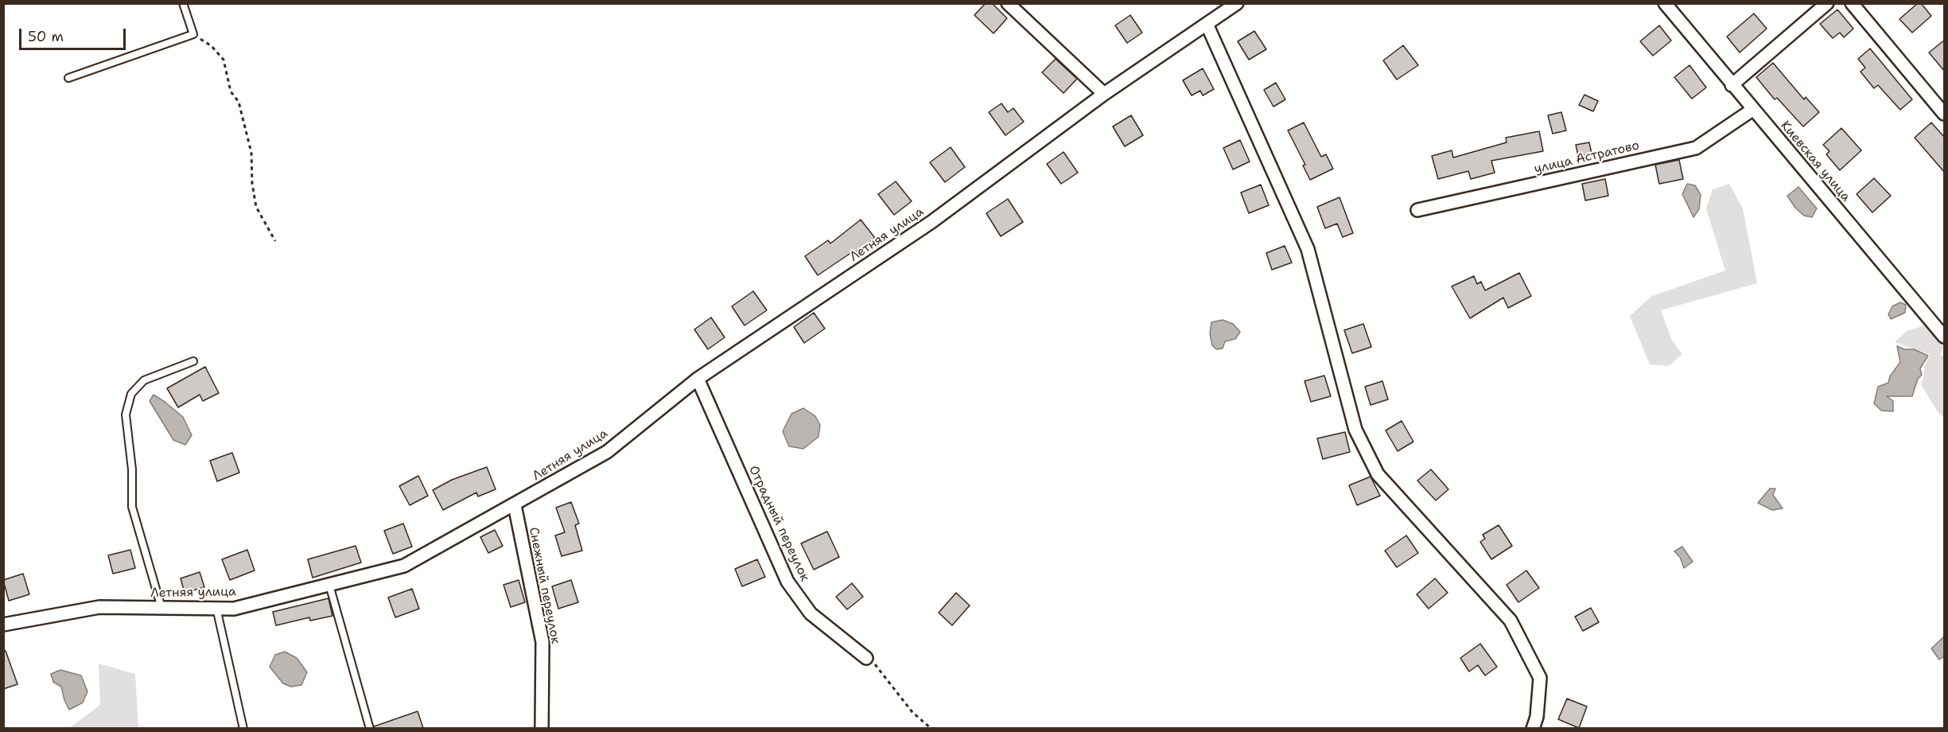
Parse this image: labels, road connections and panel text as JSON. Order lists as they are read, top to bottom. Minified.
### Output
{"streets":{"street":["улица Астратово","Киевская улица","Летняя улица","Отрадный переулок","Снежный переулок"]},"crossings":[["улица Астратово","Киевская улица"],["Летняя улица","Отрадный переулок"],["Летняя улица","Снежный переулок"]],"scale_bar":"50 m"}
